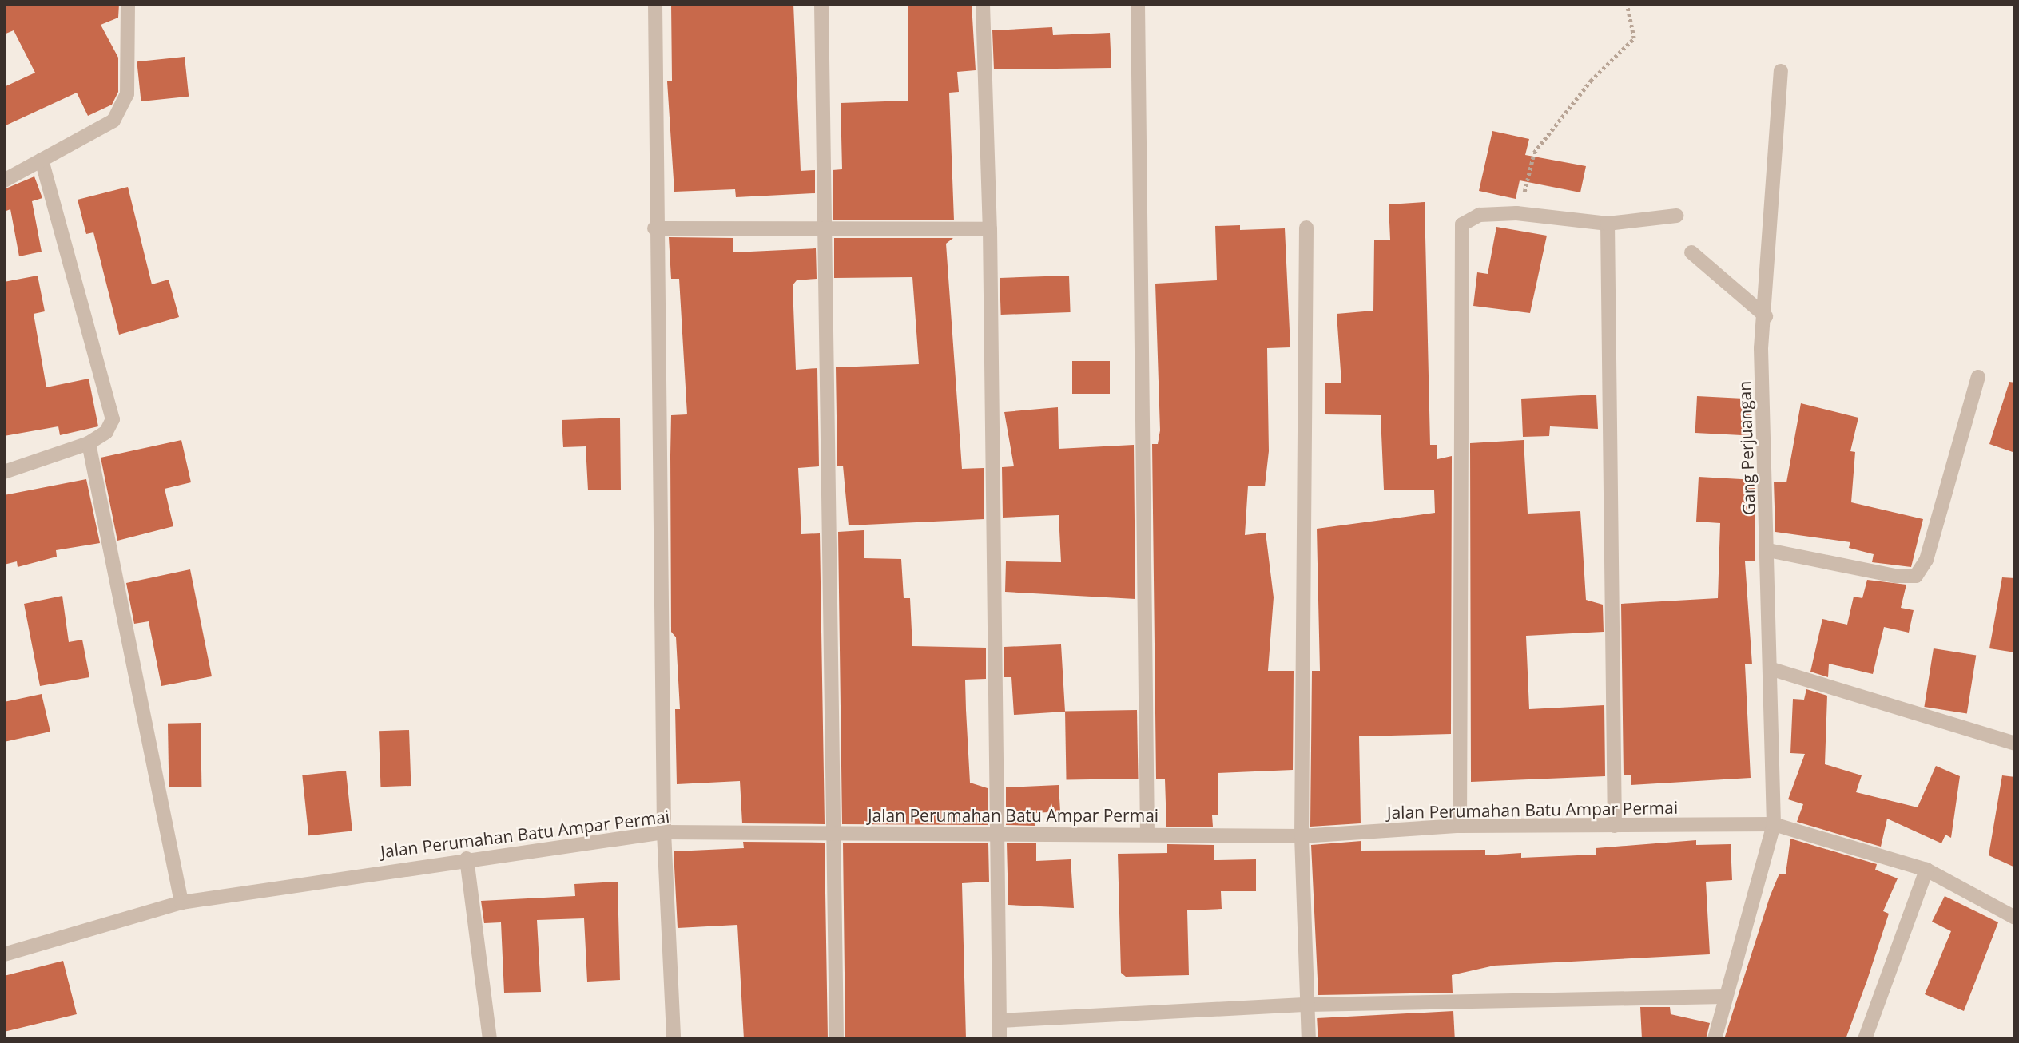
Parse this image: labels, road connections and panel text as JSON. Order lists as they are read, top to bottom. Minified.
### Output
{"streets":{"street":["Gang Perjuangan","Jalan Perumahan Batu Ampar Permai"]},"crossings":[["Gang Perjuangan","Jalan Perumahan Batu Ampar Permai"]]}
